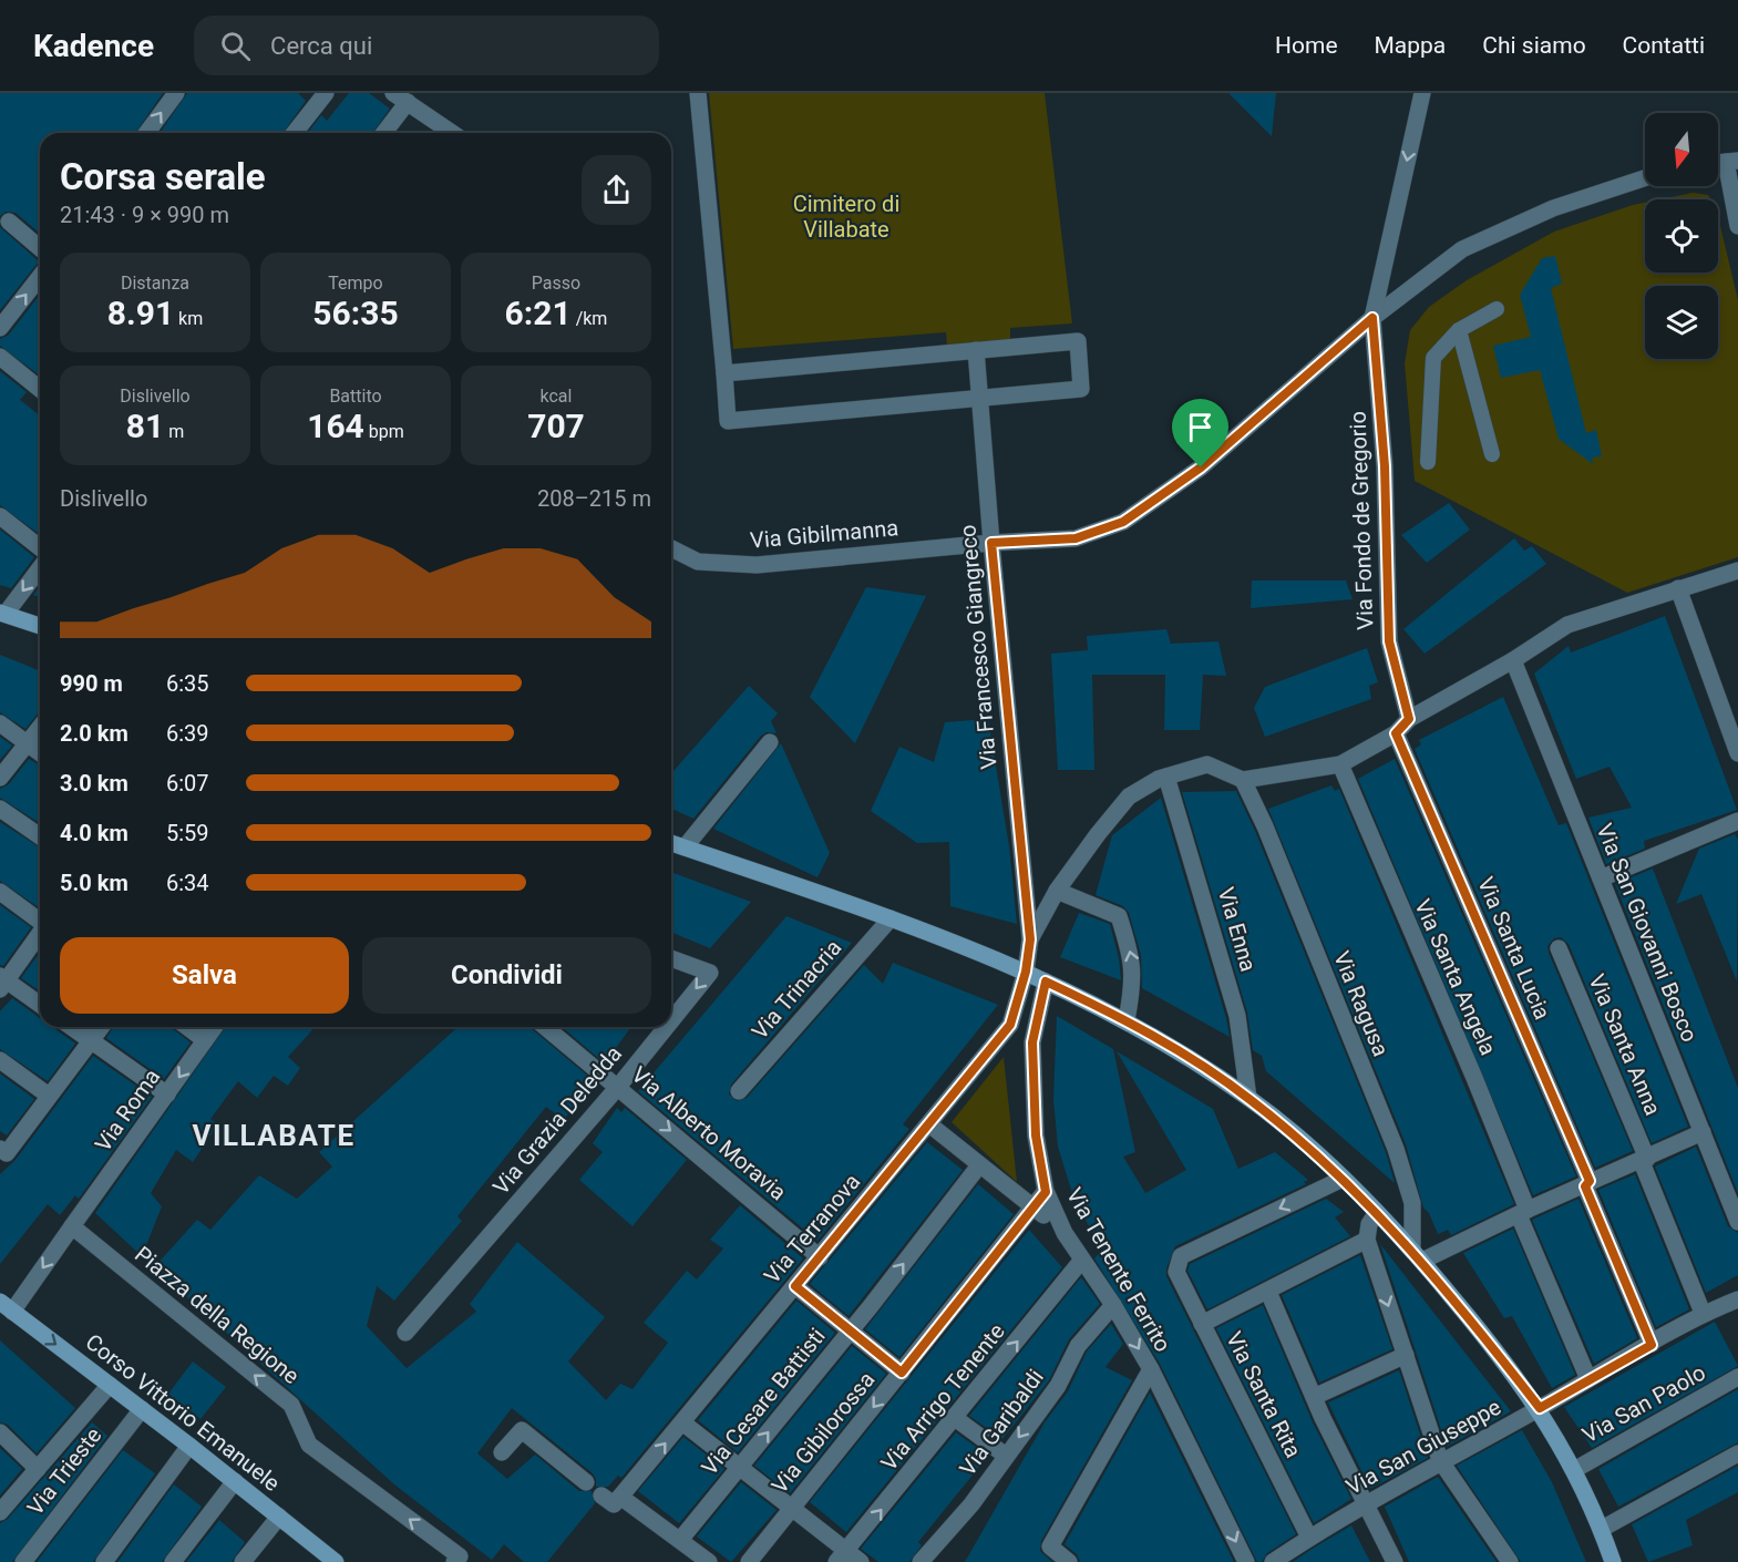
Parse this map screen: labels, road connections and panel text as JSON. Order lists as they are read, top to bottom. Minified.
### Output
{"streets":{"main road":["Corso Vittorio Emanuele"],"street":["Via Fondo de Gregorio","Via Gibilmanna","Via Francesco Giangreco","Via Enna","Via San Giovanni Bosco","Via Santa Lucia","Via Santa Angela","Via Trinacria","Via Ragusa","Via Santa Anna","Via Roma","Via Grazia Deledda","Via Alberto Moravia","Via Terranova","Via Tenente Ferrito","Piazza della Regione","Via Santa Rita","Via Arrigo Tenente","Via Cesare Battisti","Via San Paolo","Via Garibaldi","Via Gibilorossa","Via San Giuseppe","Via Trieste"]},"crossings":[["Via Fondo de Gregorio","Via Gibilmanna"],["Via Gibilmanna","Via Francesco Giangreco"],["Via Francesco Giangreco","Via Terranova"],["Via Santa Lucia","Via San Giuseppe"],["Via Santa Angela","Via San Giuseppe"],["Via Santa Anna","Via San Giuseppe"],["Via Roma","Piazza della Regione"],["Via Grazia Deledda","Via Alberto Moravia"],["Via Alberto Moravia","Via Terranova"],["Via Terranova","Via Cesare Battisti"],["Via Tenente Ferrito","Via Arrigo Tenente"],["Via Tenente Ferrito","Via Garibaldi"],["Via Tenente Ferrito","Via Gibilorossa"],["Via Santa Rita","Via San Giuseppe"],["Corso Vittorio Emanuele","Via Trieste"]],"one_way":["Via Fondo de Gregorio","Via Alberto Moravia","Piazza della Regione","Via Arrigo Tenente","Via Cesare Battisti","Via Garibaldi","Via Gibilorossa"],"districts":["VILLABATE"],"parks":["Cimitero di Villabate"],"north":"bottom","page":{"header":"Kadence","search":"Cerca qui","nav":["Home","Mappa","Chi siamo","Contatti"],"heading":["Corsa serale","21:43 · 9 × 990 m"],"stats":[["Distanza","8.91 km"],["Tempo","56:35"],["Passo","6:21 /km"],["Dislivello","81 m"],["Battito","164 bpm"],["kcal","707"]],"chart":["Dislivello","208–215 m"],"list":[{"name":"990 m","note":"6:35"},{"name":"2.0 km","note":"6:39"},{"name":"3.0 km","note":"6:07"},{"name":"4.0 km","note":"5:59"},{"name":"5.0 km","note":"6:34"}],"buttons":["Salva","Condividi"]}}
